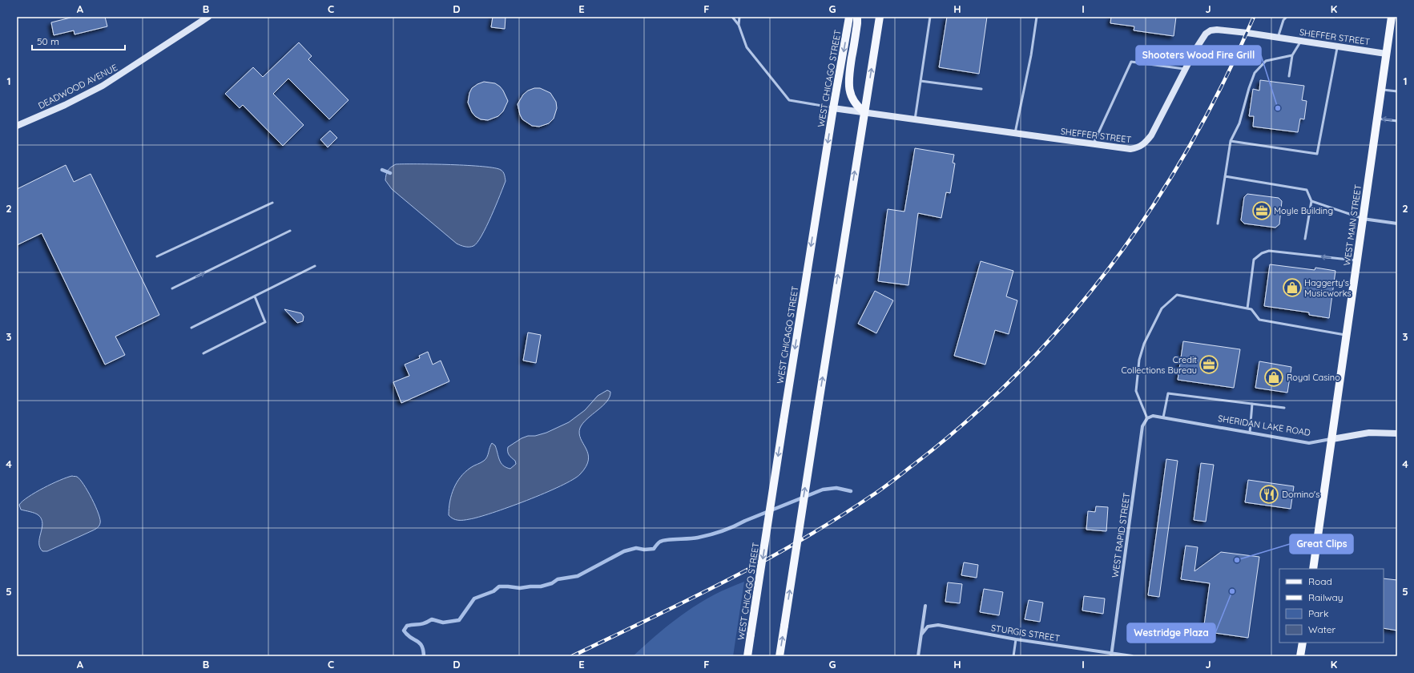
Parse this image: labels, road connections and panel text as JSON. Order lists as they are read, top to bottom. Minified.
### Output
{"streets":{"main road":["WEST CHICAGO STREET","WEST MAIN STREET"],"street":["SHEFFER STREET","DEADWOOD AVENUE","SHERIDAN LAKE ROAD","WEST RAPID STREET","STURGIS STREET"]},"crossings":[["SHEFFER STREET","WEST CHICAGO STREET"],["SHEFFER STREET","WEST MAIN STREET"],["WEST MAIN STREET","SHERIDAN LAKE ROAD"],["SHERIDAN LAKE ROAD","WEST RAPID STREET"],["WEST RAPID STREET","STURGIS STREET"]],"places":{"other":["Shooters Wood Fire Grill","Great Clips","Westridge Plaza"],"office":["Moyle Building","Credit Collections Bureau"],"shop":["Haggerty's Musicworks","Royal Casino"],"restaurant":["Domino's"]},"legend":["Road","Railway","Park","Water"],"scale_bar":"50 m","grid":{"columns":["A","B","C","D","E","F","G","H","I","J","K"],"rows":["1","2","3","4","5"]}}
